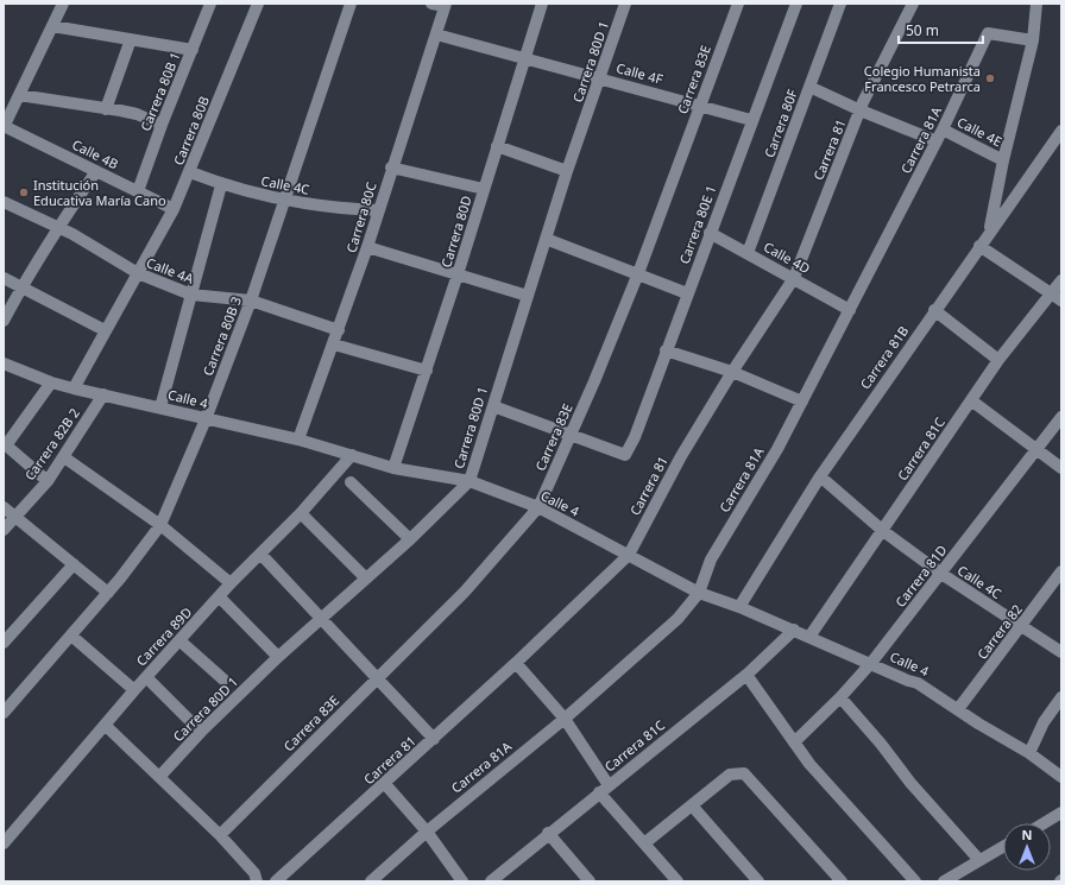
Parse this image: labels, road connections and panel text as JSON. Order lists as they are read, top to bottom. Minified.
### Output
{"streets":{"street":["Carrera 80D 1","Calle 4F","Carrera 83E","Carrera 80B 1","Carrera 80F","Carrera 80B","Calle 4E","Carrera 81A","Carrera 81","Calle 4B","Calle 4C","Carrera 80C","Carrera 80E 1","Carrera 80D","Calle 4D","Calle 4A","Carrera 80B 3","Carrera 81B","Calle 4","Carrera 82B 2","Carrera 81C","Carrera 81D","Carrera 82","Carrera 89D"]},"crossings":[["Carrera 80D 1","Calle 4F"],["Carrera 80D 1","Calle 4"],["Calle 4F","Carrera 83E"],["Calle 4F","Carrera 80C"],["Calle 4F","Carrera 80E 1"],["Calle 4F","Carrera 80D"],["Carrera 83E","Carrera 80E 1"],["Carrera 83E","Calle 4"],["Carrera 80B 1","Calle 4B"],["Carrera 80F","Calle 4D"],["Carrera 80B","Calle 4B"],["Carrera 80B","Calle 4C"],["Carrera 80B","Calle 4A"],["Carrera 80B","Calle 4"],["Calle 4E","Carrera 81A"],["Carrera 81A","Calle 4D"],["Carrera 81A","Calle 4"],["Carrera 81","Calle 4D"],["Carrera 81","Calle 4"],["Calle 4C","Carrera 80C"],["Calle 4C","Carrera 80B 3"],["Calle 4C","Carrera 81B"],["Calle 4C","Carrera 81C"],["Calle 4C","Carrera 81D"],["Calle 4C","Carrera 82"],["Carrera 80C","Calle 4A"],["Carrera 80C","Calle 4"],["Carrera 80E 1","Calle 4D"],["Carrera 80D","Calle 4"],["Calle 4A","Carrera 80B 3"],["Carrera 80B 3","Calle 4"],["Carrera 81B","Calle 4"],["Calle 4","Carrera 82B 2"],["Calle 4","Carrera 81C"],["Calle 4","Carrera 81D"],["Calle 4","Carrera 82"],["Calle 4","Carrera 89D"]],"places":["Colegio Humanista Francesco Petrarca","Institución Educativa María Cano"],"scale_bar":"50 m","north":"top"}
